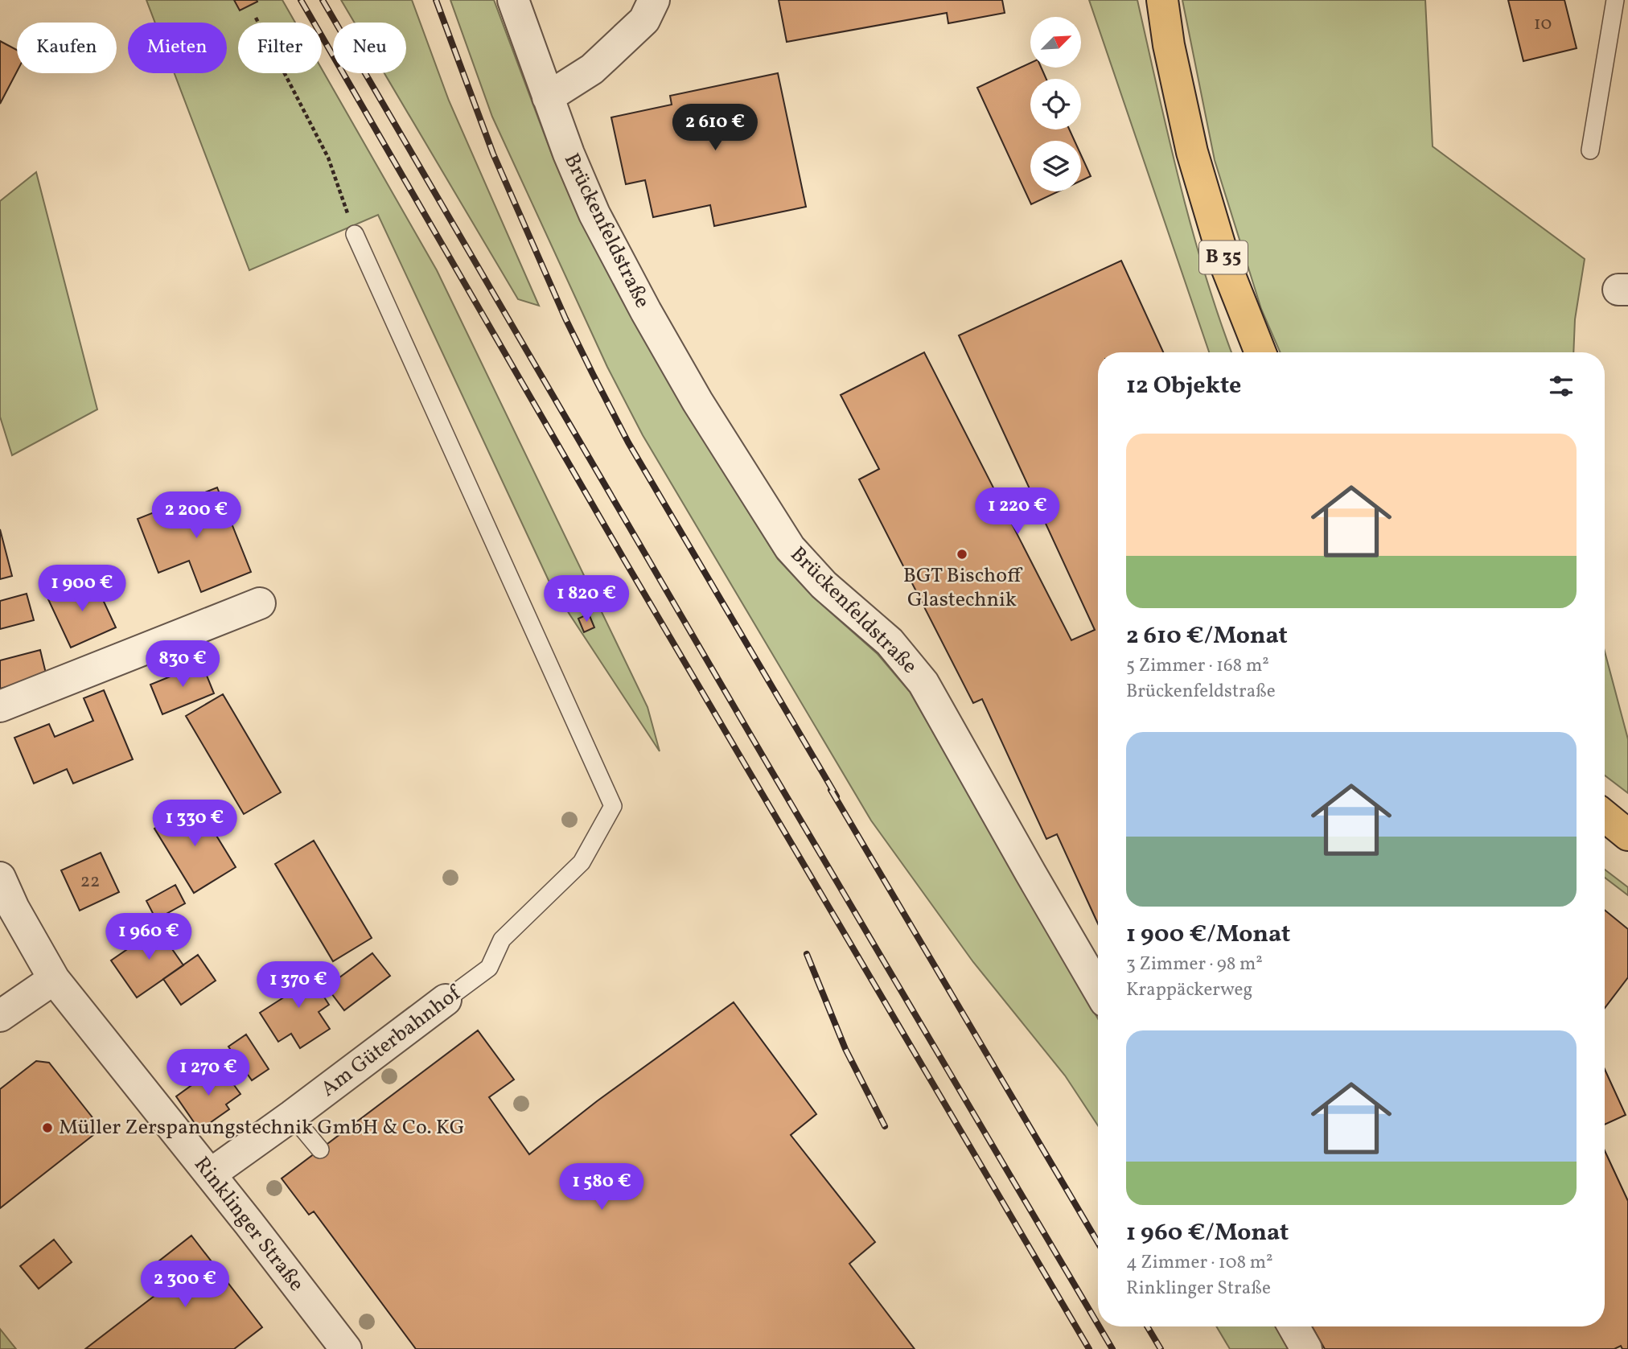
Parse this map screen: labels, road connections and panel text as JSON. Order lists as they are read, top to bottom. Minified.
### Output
{"streets":{"main road":["B 35"],"street":["Brückenfeldstraße","Am Güterbahnhof","Rinklinger Straße"]},"crossings":[["Am Güterbahnhof","Rinklinger Straße"]],"places":["BGT Bischoff Glastechnik","Müller Zerspanungstechnik GmbH & Co. KG"],"house_numbers":["10","22"],"north":"top right","page":{"chip":["Kaufen","Mieten","Filter","Neu"],"price":["2 610 €","1 220 €","2 200 €","1 900 €","1 820 €","830 €","1 330 €","1 960 €","1 370 €","1 270 €","1 580 €","2 300 €"],"heading":"12 Objekte","list":[{"name":"2 610 €/Monat","note":"5 Zimmer · 168 m² · Brückenfeldstraße"},{"name":"1 900 €/Monat","note":"3 Zimmer · 98 m² · Krappäckerweg"},{"name":"1 960 €/Monat","note":"4 Zimmer · 108 m² · Rinklinger Straße"}]}}
